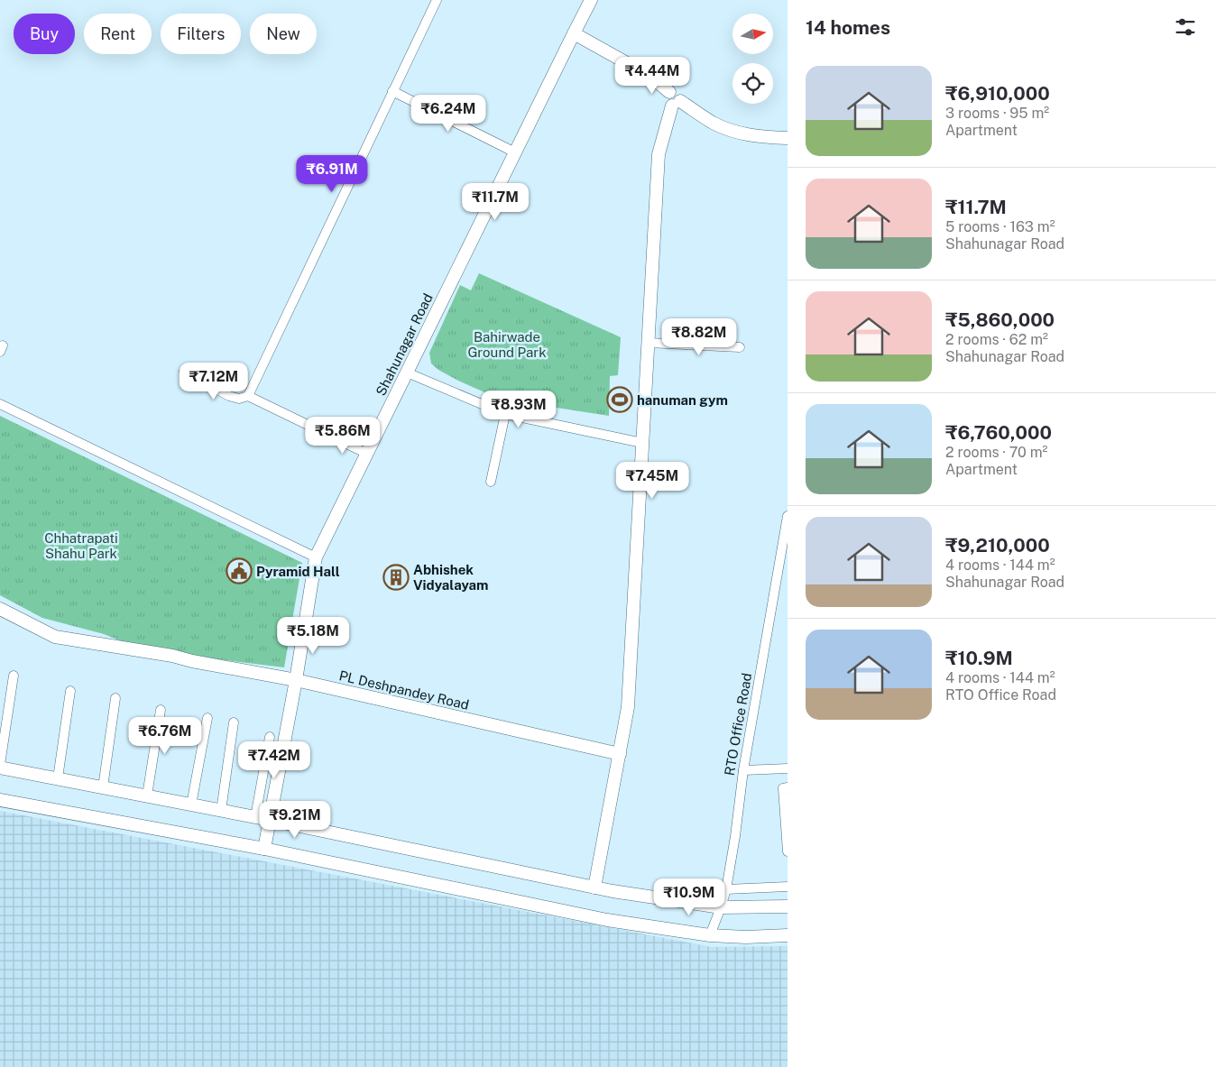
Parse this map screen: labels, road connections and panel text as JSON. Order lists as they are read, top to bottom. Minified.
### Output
{"streets":{"street":["Shahunagar Road","PL Deshpandey Road","RTO Office Road"]},"crossings":[["Shahunagar Road","PL Deshpandey Road"]],"parks":["Bahirwade Ground Park","Chhatrapati Shahu Park"],"places":{"sports":["hanuman gym"],"public building":["Pyramid Hall"],"building":["Abhishek Vidyalayam"]},"north":"right","page":{"heading":"14 homes","chip":["Buy","Rent","Filters","New"],"list":[{"name":"₹6,910,000","note":"3 rooms · 95 m² · Apartment"},{"name":"₹11.7M","note":"5 rooms · 163 m² · Shahunagar Road"},{"name":"₹5,860,000","note":"2 rooms · 62 m² · Shahunagar Road"},{"name":"₹6,760,000","note":"2 rooms · 70 m² · Apartment"},{"name":"₹9,210,000","note":"4 rooms · 144 m² · Shahunagar Road"},{"name":"₹10.9M","note":"4 rooms · 144 m² · RTO Office Road"}],"price":["₹4.44M","₹6.24M","₹6.91M","₹11.7M","₹8.82M","₹7.12M","₹8.93M","₹5.86M","₹7.45M","₹5.18M","₹6.76M","₹7.42M","₹9.21M","₹10.9M"]}}
